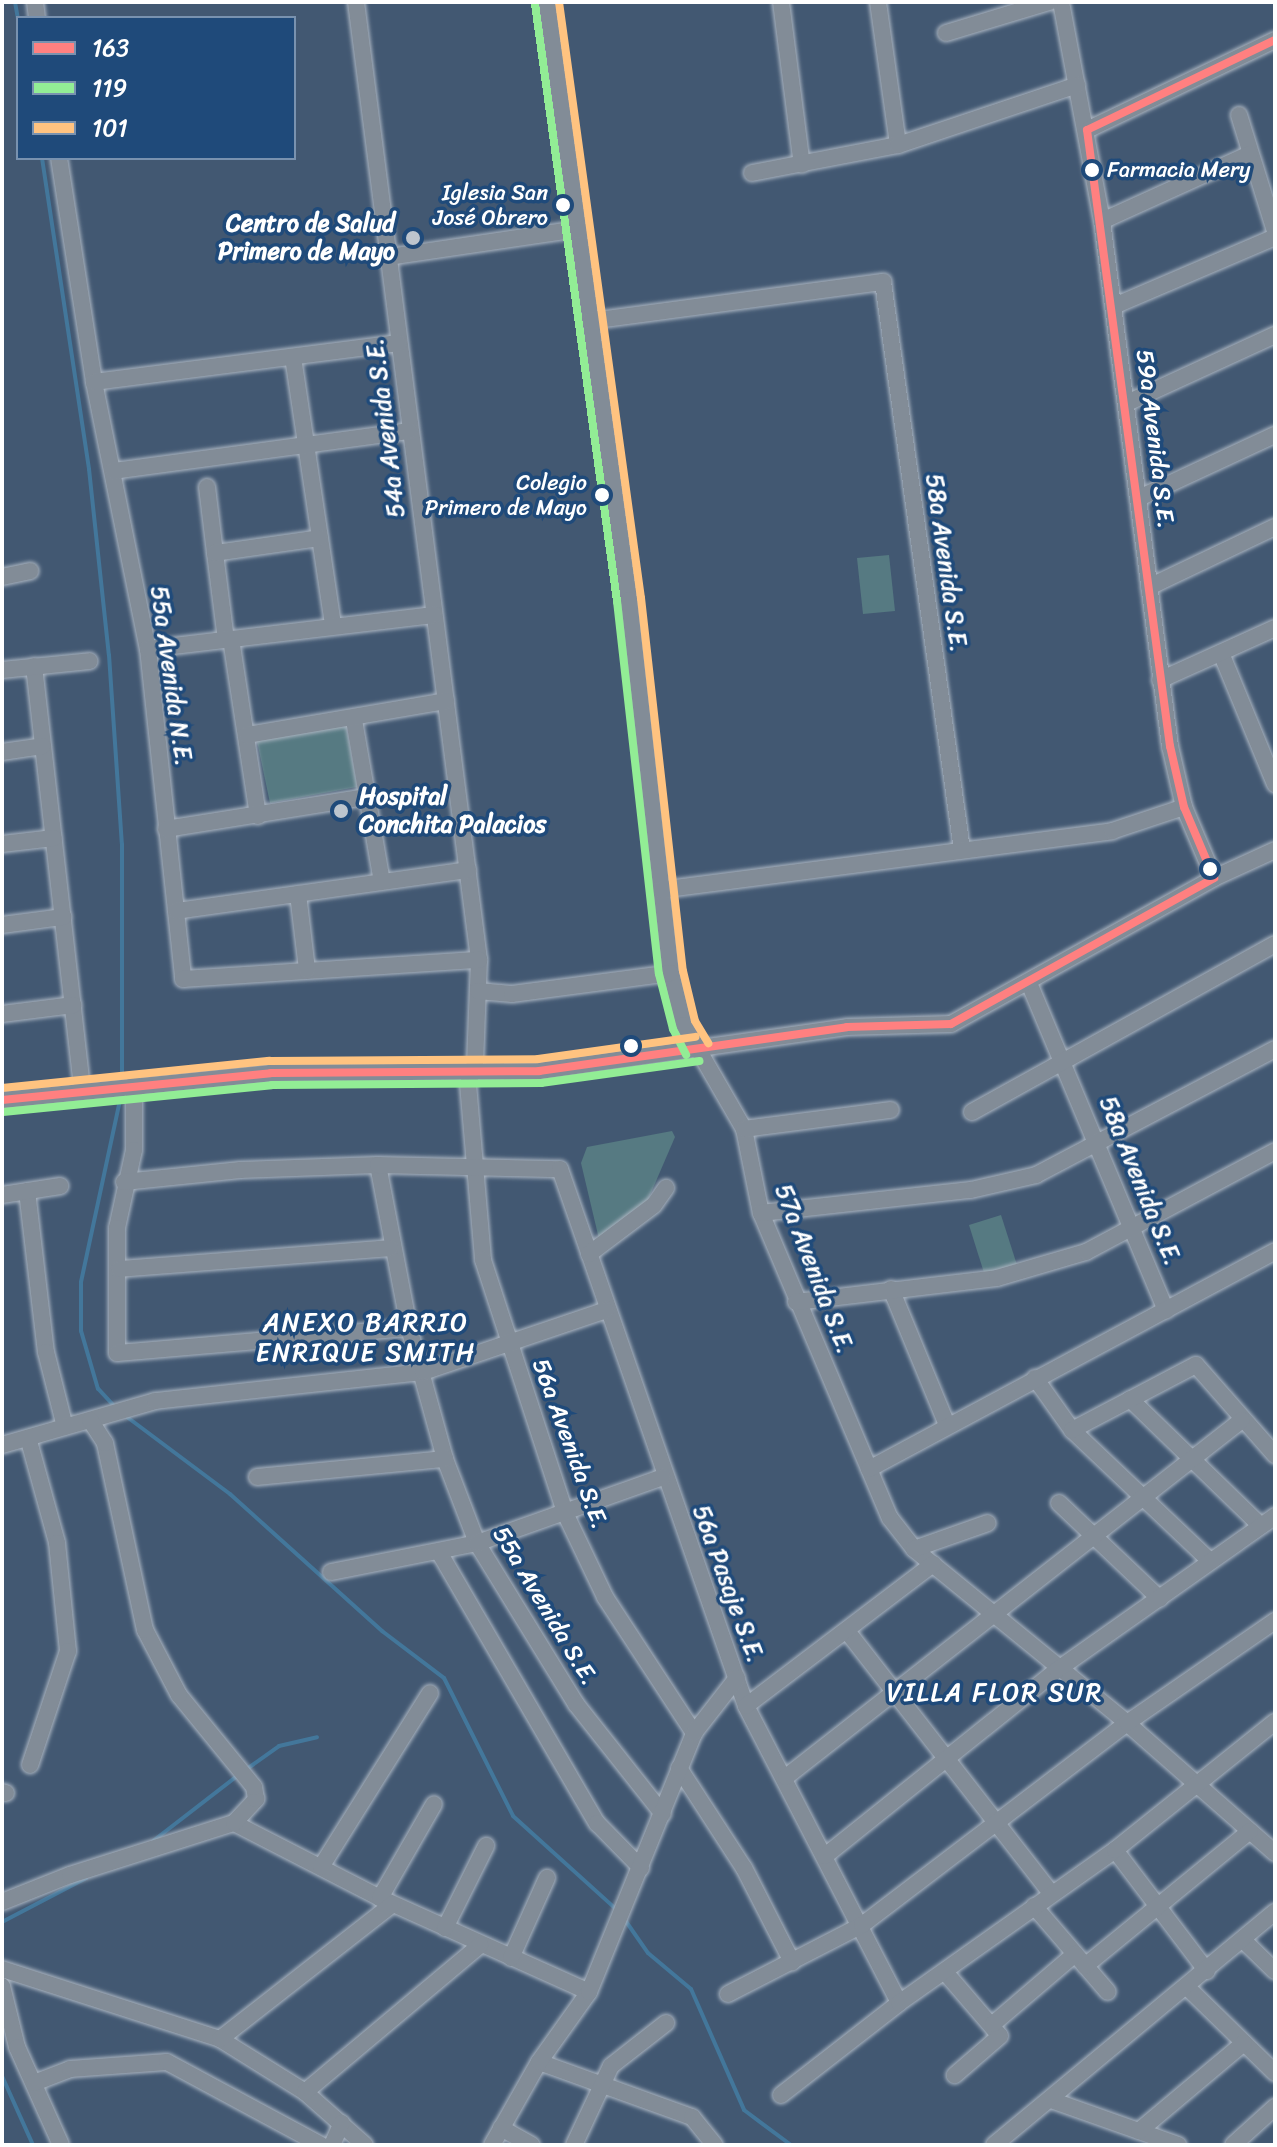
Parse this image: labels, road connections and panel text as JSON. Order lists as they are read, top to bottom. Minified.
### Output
{"streets":{"street":["54a Avenida S.E.","59a Avenida S.E.","58a Avenida S.E.","55a Avenida N.E.","57a Avenida S.E.","56a Avenida S.E.","56a Pasaje S.E.","55a Avenida S.E."]},"crossings":[["54a Avenida S.E.","56a Avenida S.E."],["58a Avenida S.E.","57a Avenida S.E."],["56a Avenida S.E.","56a Pasaje S.E."]],"districts":["ANEXO BARRIO ENRIQUE SMITH","VILLA FLOR SUR"],"places":["Farmacia Mery","Iglesia San José Obrero","Centro de Salud Primero de Mayo","Colegio Primero de Mayo","Hospital Conchita Palacios"],"lines":["transit line 101","transit line 119","transit line 163"],"legend":["163","119","101"]}
